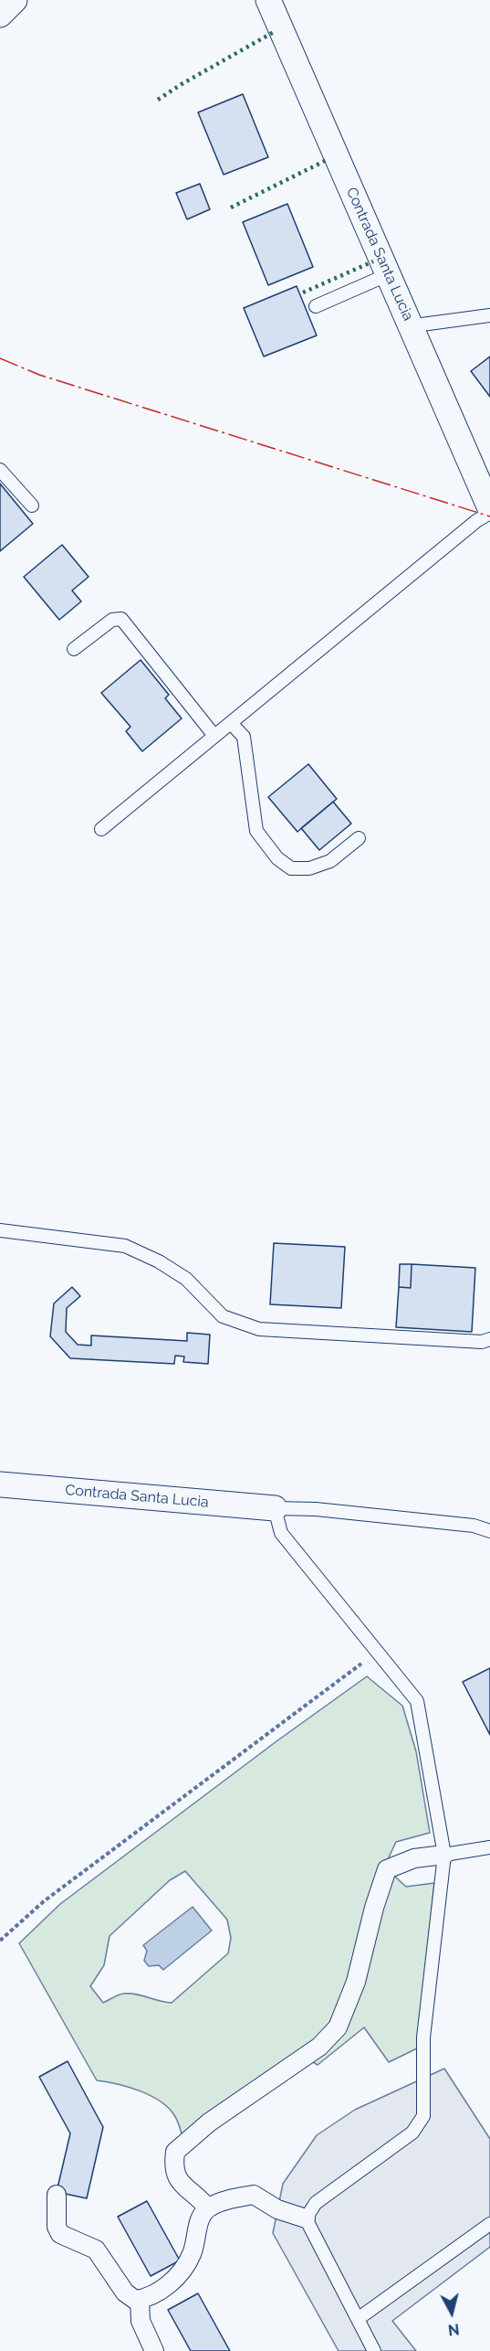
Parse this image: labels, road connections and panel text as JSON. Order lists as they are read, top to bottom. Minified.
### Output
{"streets":{"street":["Contrada Santa Lucia"]},"north":"bottom"}
